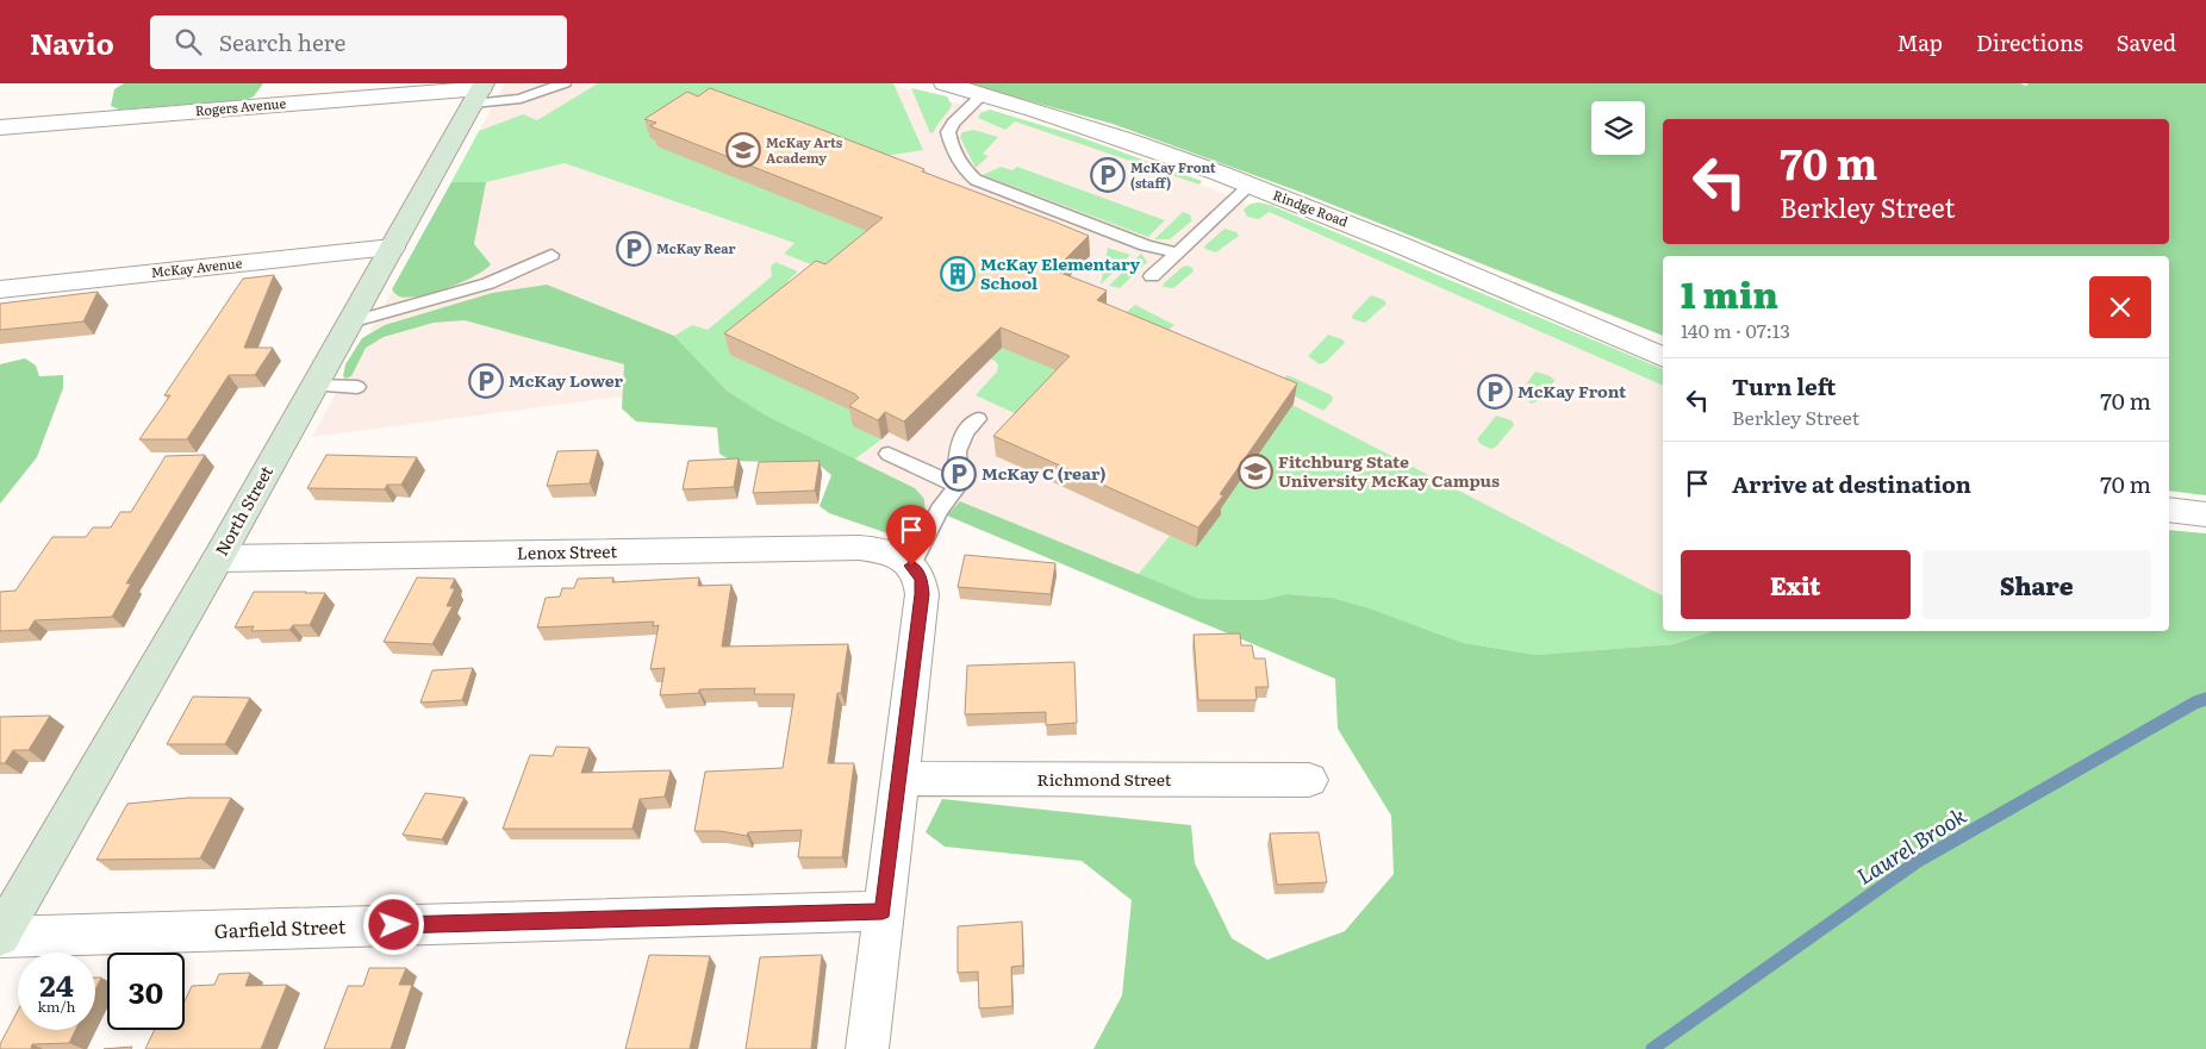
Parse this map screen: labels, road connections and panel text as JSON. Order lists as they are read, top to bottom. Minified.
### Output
{"streets":{"street":["Rogers Avenue","Rindge Road","McKay Avenue","North Street","Lenox Street","Richmond Street","Garfield Street"]},"crossings":[["Rogers Avenue","North Street"],["McKay Avenue","North Street"],["North Street","Lenox Street"],["North Street","Garfield Street"]],"water":["Laurel Brook"],"places":{"school or university":["McKay Arts Academy","Fitchburg State University McKay Campus"],"parking":["McKay Front (staff)","McKay Rear","McKay Lower","McKay Front","McKay C (rear)"],"building":["McKay Elementary School"]},"page":{"header":"Navio","search":"Search here","nav":["Map","Directions","Saved"],"turn":["70 m","Berkley Street"],"heading":["1 min","140 m · 07:13"],"list":[{"name":"Turn left","note":"Berkley Street","value":"70 m"},{"name":"Arrive at destination","value":"70 m"}],"buttons":["Exit","Share"],"speed":"24 km/h","limit":"30"}}
